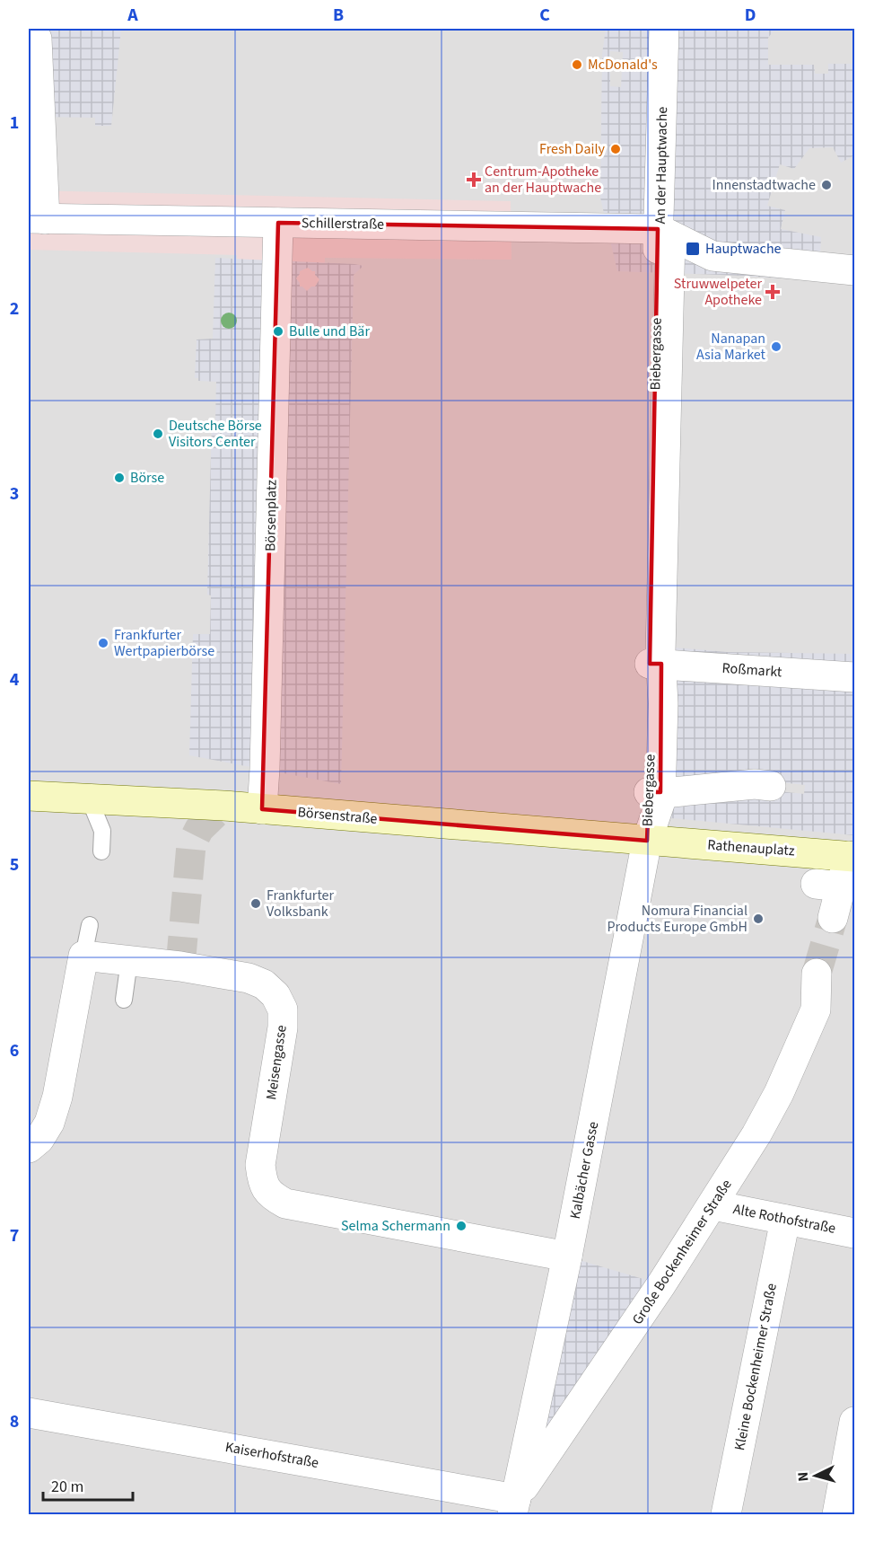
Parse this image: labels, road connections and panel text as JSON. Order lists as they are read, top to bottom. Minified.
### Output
{"streets":{"main road":["Börsenstraße","Rathenauplatz"],"street":["An der Hauptwache","Schillerstraße","Biebergasse","Börsenplatz","Roßmarkt","Meisengasse","Kalbächer Gasse","Alte Rothofstraße","Große Bockenheimer Straße","Kleine Bockenheimer Straße","Kaiserhofstraße"]},"crossings":[["An der Hauptwache","Schillerstraße"],["An der Hauptwache","Biebergasse"],["Schillerstraße","Biebergasse"],["Schillerstraße","Börsenplatz"],["Biebergasse","Roßmarkt"],["Biebergasse","Börsenstraße"],["Biebergasse","Rathenauplatz"],["Biebergasse","Kalbächer Gasse"],["Börsenplatz","Börsenstraße"],["Börsenstraße","Rathenauplatz"],["Börsenstraße","Kalbächer Gasse"],["Rathenauplatz","Kalbächer Gasse"],["Meisengasse","Kalbächer Gasse"],["Kalbächer Gasse","Große Bockenheimer Straße"],["Kalbächer Gasse","Kaiserhofstraße"],["Alte Rothofstraße","Große Bockenheimer Straße"],["Alte Rothofstraße","Kleine Bockenheimer Straße"],["Große Bockenheimer Straße","Kaiserhofstraße"]],"places":{"other":["McDonald's","Fresh Daily","Innenstadtwache","Bulle und Bär","Nanapan Asia Market","Deutsche Börse Visitors Center","Börse","Frankfurter Wertpapierbörse","Frankfurter Volksbank","Nomura Financial Products Europe GmbH","Selma Schermann"],"health":["Centrum-Apotheke an der Hauptwache","Struwwelpeter Apotheke"],"transit":["Hauptwache"]},"scale_bar":"20 m","north":"left","grid":{"columns":["A","B","C","D"],"rows":["1","2","3","4","5","6","7","8"]}}
